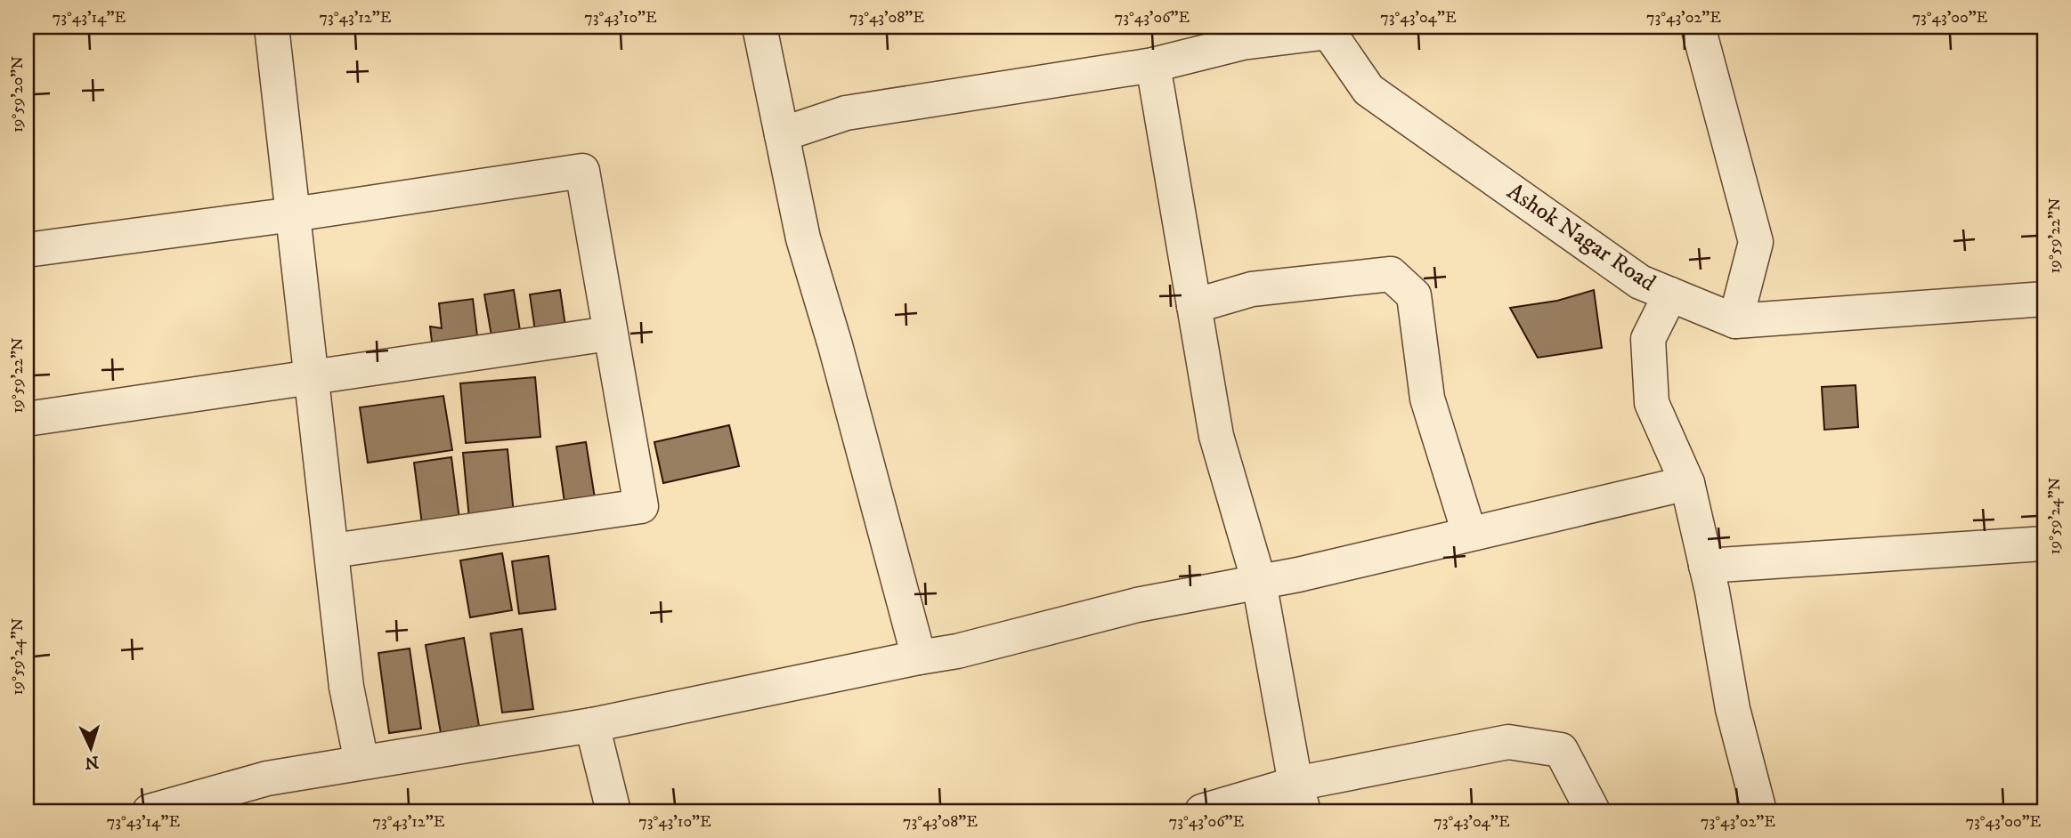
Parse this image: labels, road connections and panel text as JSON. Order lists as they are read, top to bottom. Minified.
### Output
{"streets":{"street":["Ashok Nagar Road"]},"north":"bottom","coordinates":["73°43'14\"E","73°43'12\"E","73°43'10\"E","73°43'08\"E","73°43'06\"E","73°43'04\"E","73°43'02\"E","73°43'00\"E","19°59'20\"N","19°59'22\"N","19°59'24\"N"]}
